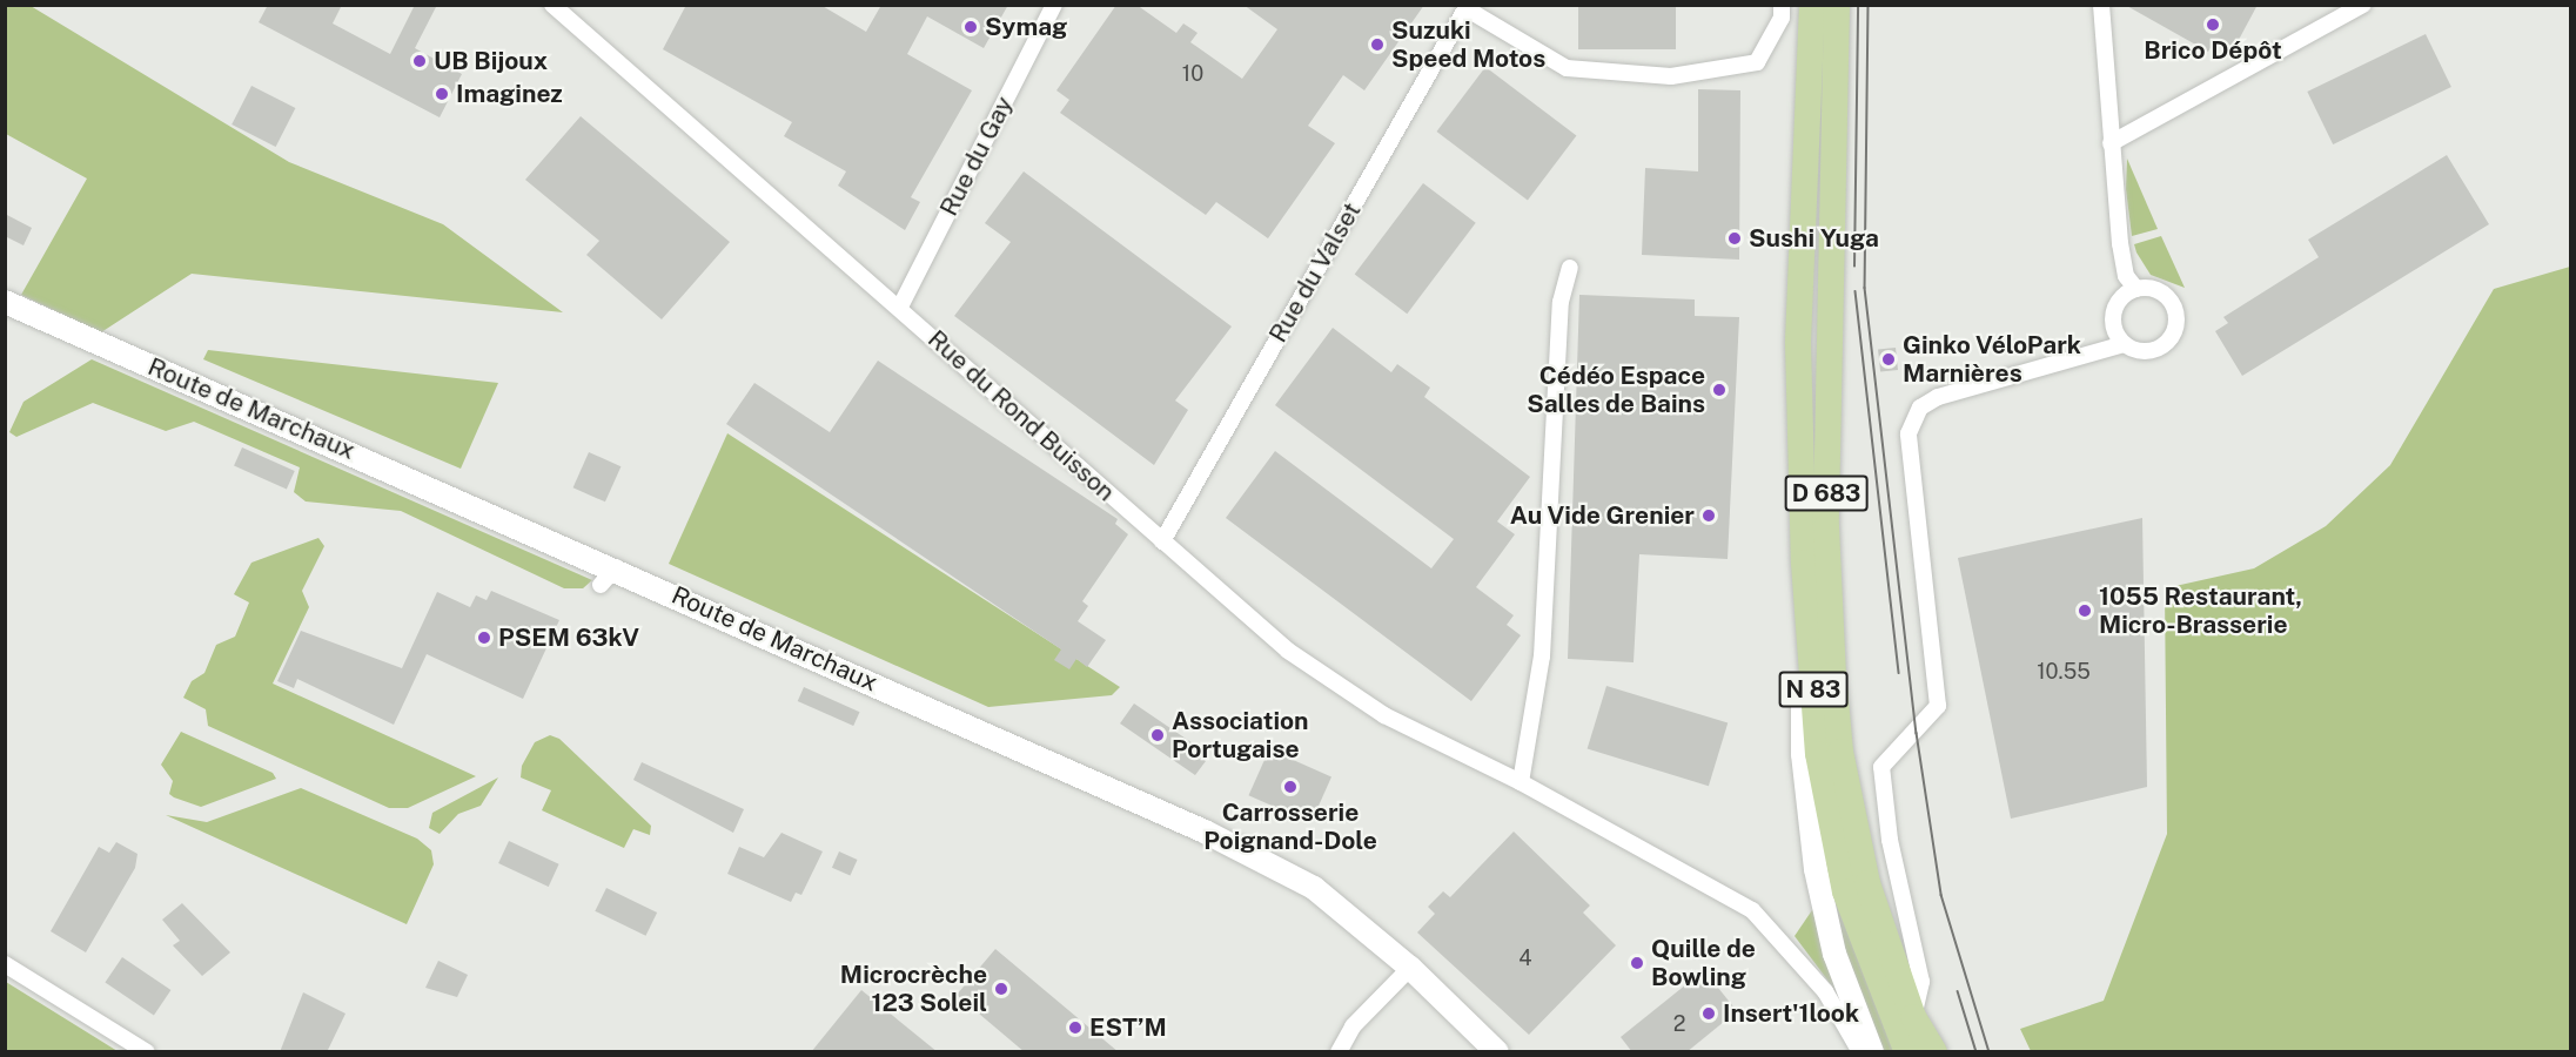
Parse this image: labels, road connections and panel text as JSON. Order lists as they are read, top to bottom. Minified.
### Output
{"streets":{"main road":["Route de Marchaux","D 683","N 83"],"street":["Rue du Gay","Rue du Valset","Rue du Rond Buisson"]},"crossings":[["Rue du Gay","Rue du Rond Buisson"],["Rue du Valset","Rue du Rond Buisson"],["D 683","N 83"]],"places":["Brico Dépôt","Symag","Suzuki Speed Motos","UB Bijoux","Imaginez","Sushi Yuga","Ginko VéloPark Marnières","Cédéo Espace Salles de Bains","Au Vide Grenier","1055 Restaurant, Micro-Brasserie","PSEM 63kV","Association Portugaise","Carrosserie Poignand-Dole","Quille de Bowling","Microcrèche 123 Soleil","Insert'1look","EST’M"],"house_numbers":["10","10.55","4","2"]}
